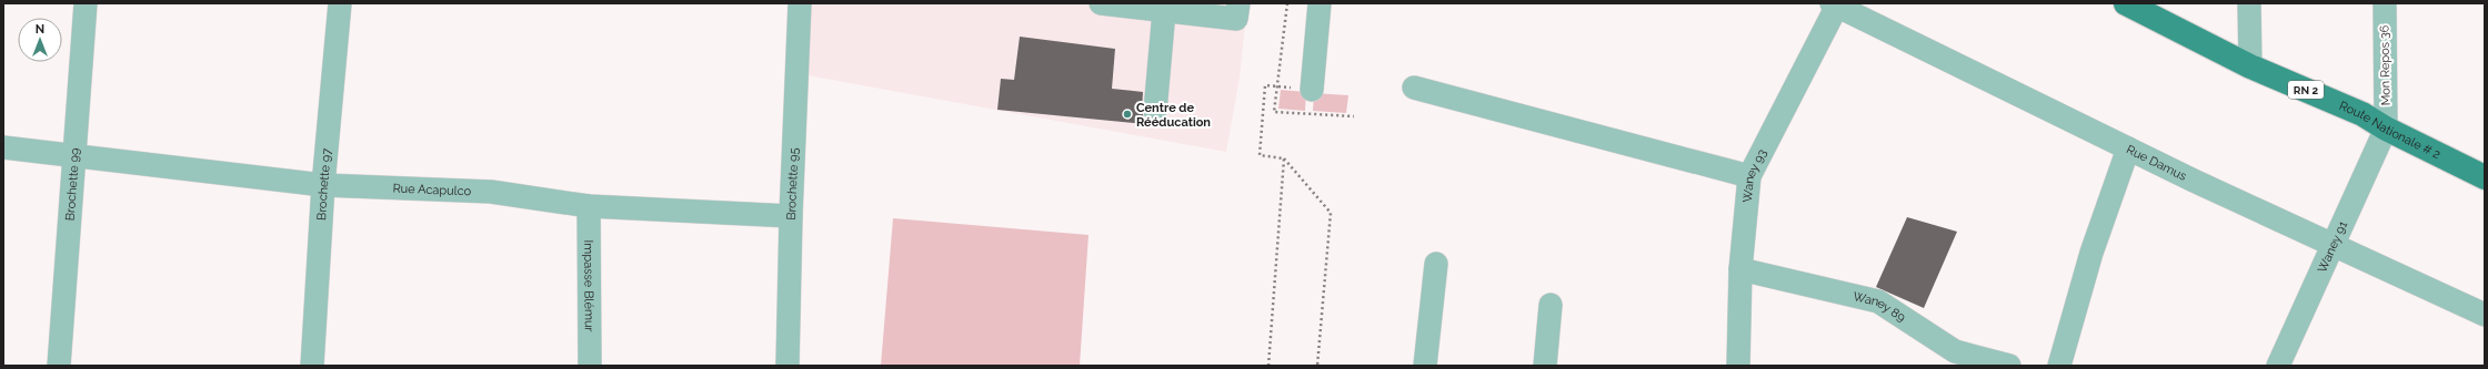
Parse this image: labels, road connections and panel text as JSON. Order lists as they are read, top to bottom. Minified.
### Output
{"streets":{"main road":["RN 2","Route Nationale # 2"],"street":["Mon Repos 36","Rue Damus","Waney 93","Brochette 99","Brochette 97","Brochette 95","Rue Acapulco","Waney 91","Impasse Blémur","Waney 89"]},"crossings":[["Mon Repos 36","Route Nationale # 2"],["Mon Repos 36","Waney 91"],["Route Nationale # 2","Waney 91"],["Rue Damus","Waney 93"],["Rue Damus","Waney 91"],["Waney 93","Waney 89"],["Brochette 99","Rue Acapulco"],["Brochette 97","Rue Acapulco"],["Brochette 95","Rue Acapulco"],["Rue Acapulco","Impasse Blémur"]],"places":["Centre de Rééducation"],"north":"top"}
